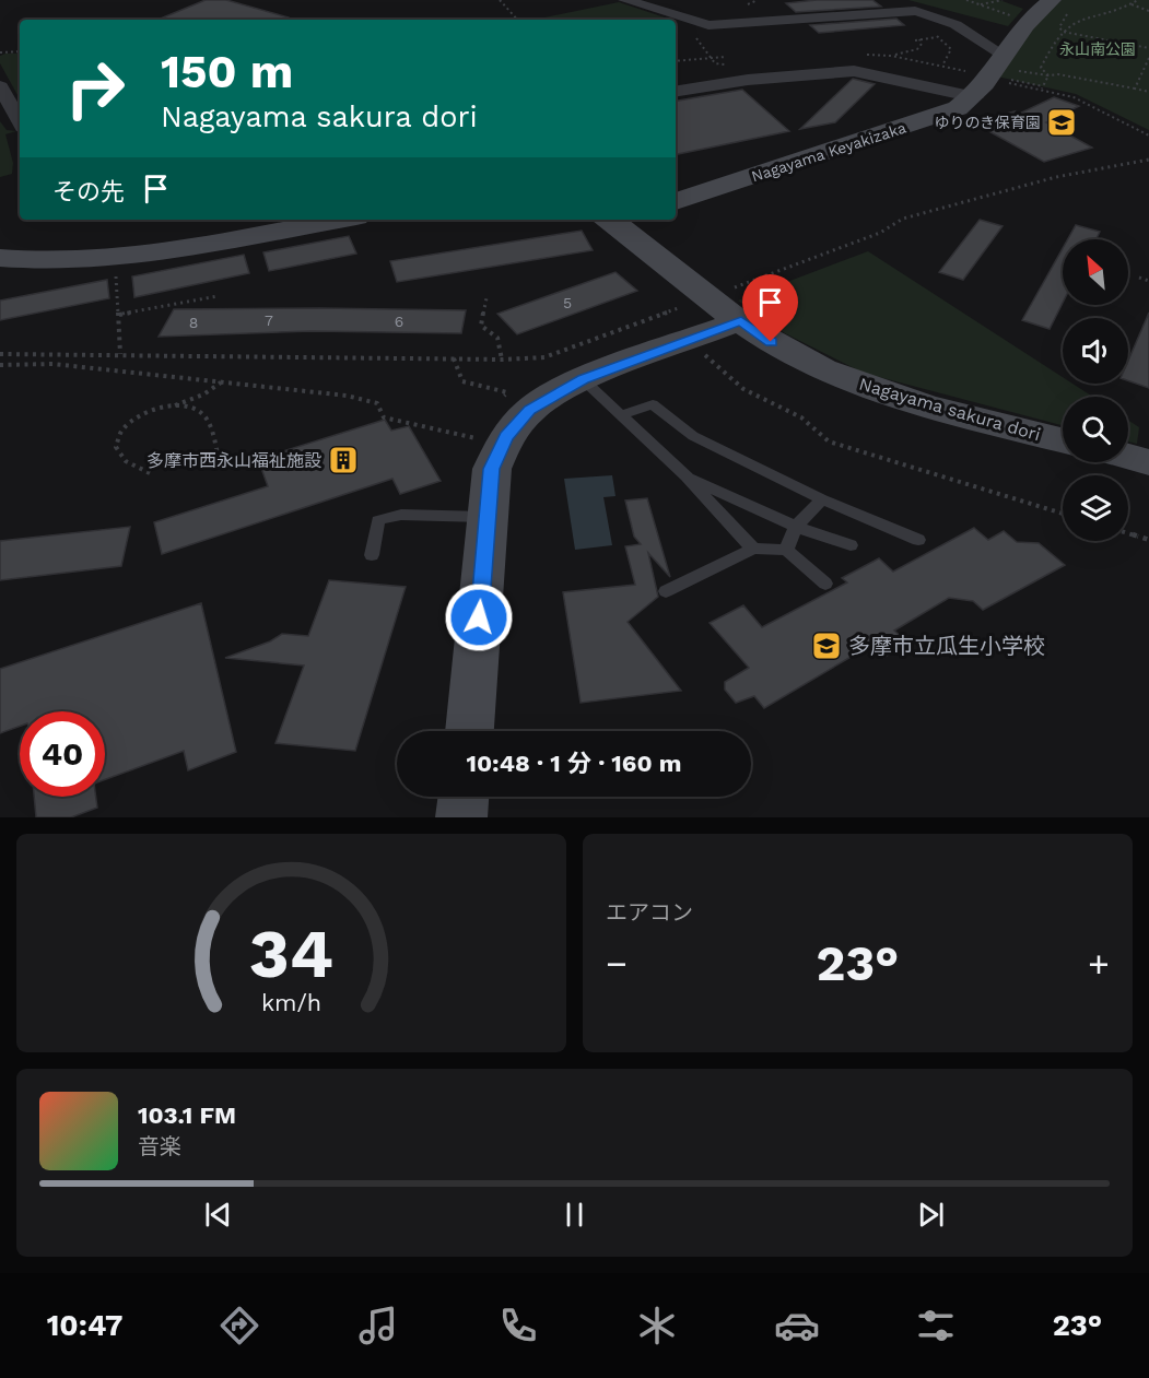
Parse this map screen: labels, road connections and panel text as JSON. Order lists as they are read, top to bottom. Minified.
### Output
{"streets":{"street":["Nagayama Keyakizaka","Nagayama sakura dori"]},"parks":["永山南公園"],"places":{"school or university":["ゆりのき保育園","多摩市立瓜生小学校"],"building":["多摩市西永山福祉施設"]},"house_numbers":["5","7","6","8"],"north":"top left","page":{"turn":["150 m","Nagayama sakura dori"],"then":"その先","limit":"40","trip":"10:48 · 1 分 · 160 m","tile":"エアコン","heat":["−","23°","+"],"song":["103.1 FM","音楽"],"tabs":["10:47","23°"],"gauge":["34","km/h"]}}
